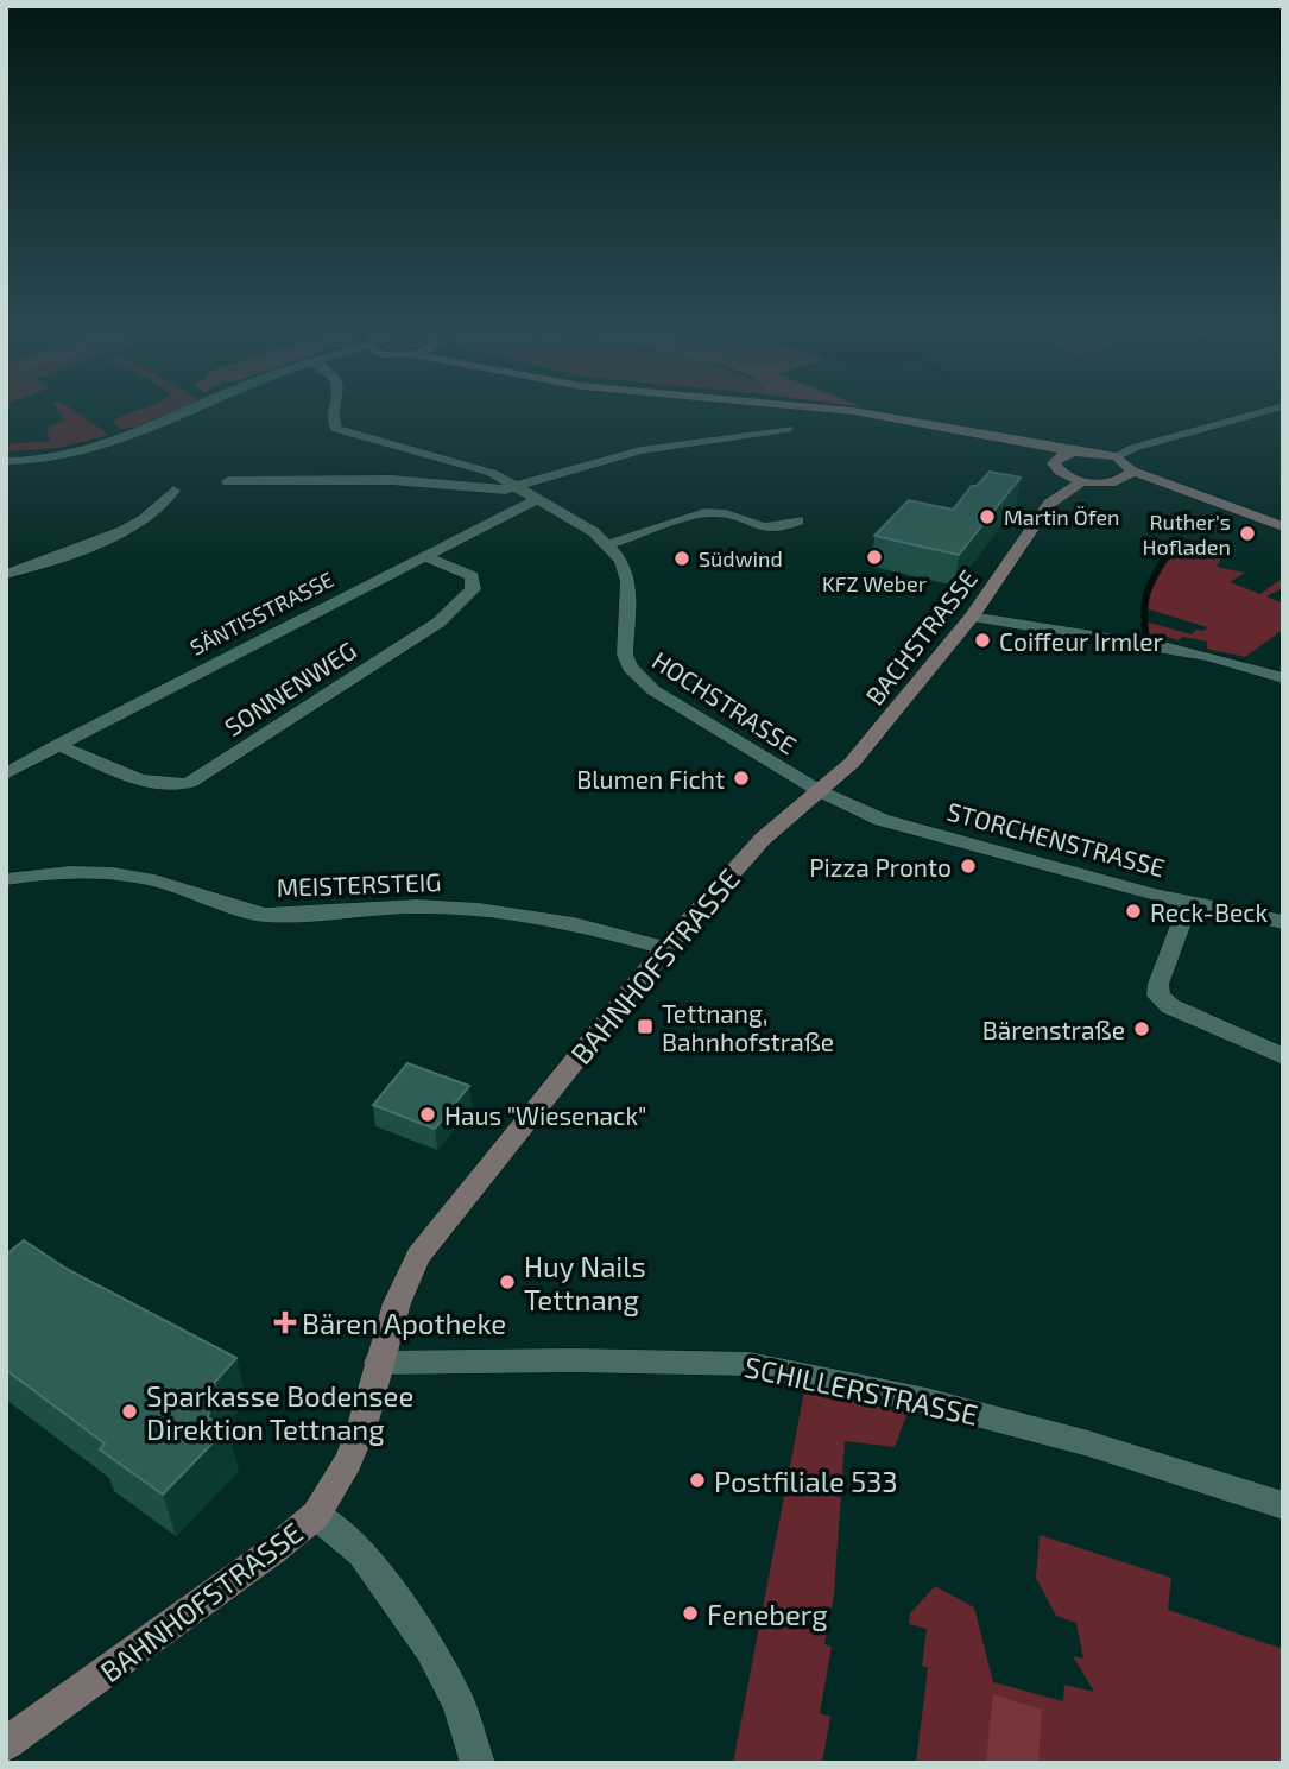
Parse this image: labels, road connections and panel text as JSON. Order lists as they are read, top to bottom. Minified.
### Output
{"streets":{"main road":["BACHSTRASSE","BAHNHOFSTRASSE"],"street":["SÄNTISSTRASSE","SONNENWEG","HOCHSTRASSE","STORCHENSTRASSE","MEISTERSTEIG","SCHILLERSTRASSE"]},"crossings":[["SÄNTISSTRASSE","SONNENWEG"],["SÄNTISSTRASSE","HOCHSTRASSE"],["BACHSTRASSE","HOCHSTRASSE"],["BACHSTRASSE","STORCHENSTRASSE"],["BACHSTRASSE","BAHNHOFSTRASSE"],["HOCHSTRASSE","STORCHENSTRASSE"],["HOCHSTRASSE","BAHNHOFSTRASSE"],["STORCHENSTRASSE","BAHNHOFSTRASSE"],["MEISTERSTEIG","BAHNHOFSTRASSE"],["BAHNHOFSTRASSE","SCHILLERSTRASSE"]],"places":{"other":["Martin Öfen","Ruther's Hofladen","KFZ Weber","Südwind","Coiffeur Irmler","Blumen Ficht","Pizza Pronto","Reck-Beck","Bärenstraße","Haus \"Wiesenack\"","Huy Nails Tettnang","Sparkasse Bodensee Direktion Tettnang","Postfiliale 533","Feneberg"],"transit":["Tettnang, Bahnhofstraße"],"health":["Bären Apotheke"]}}
